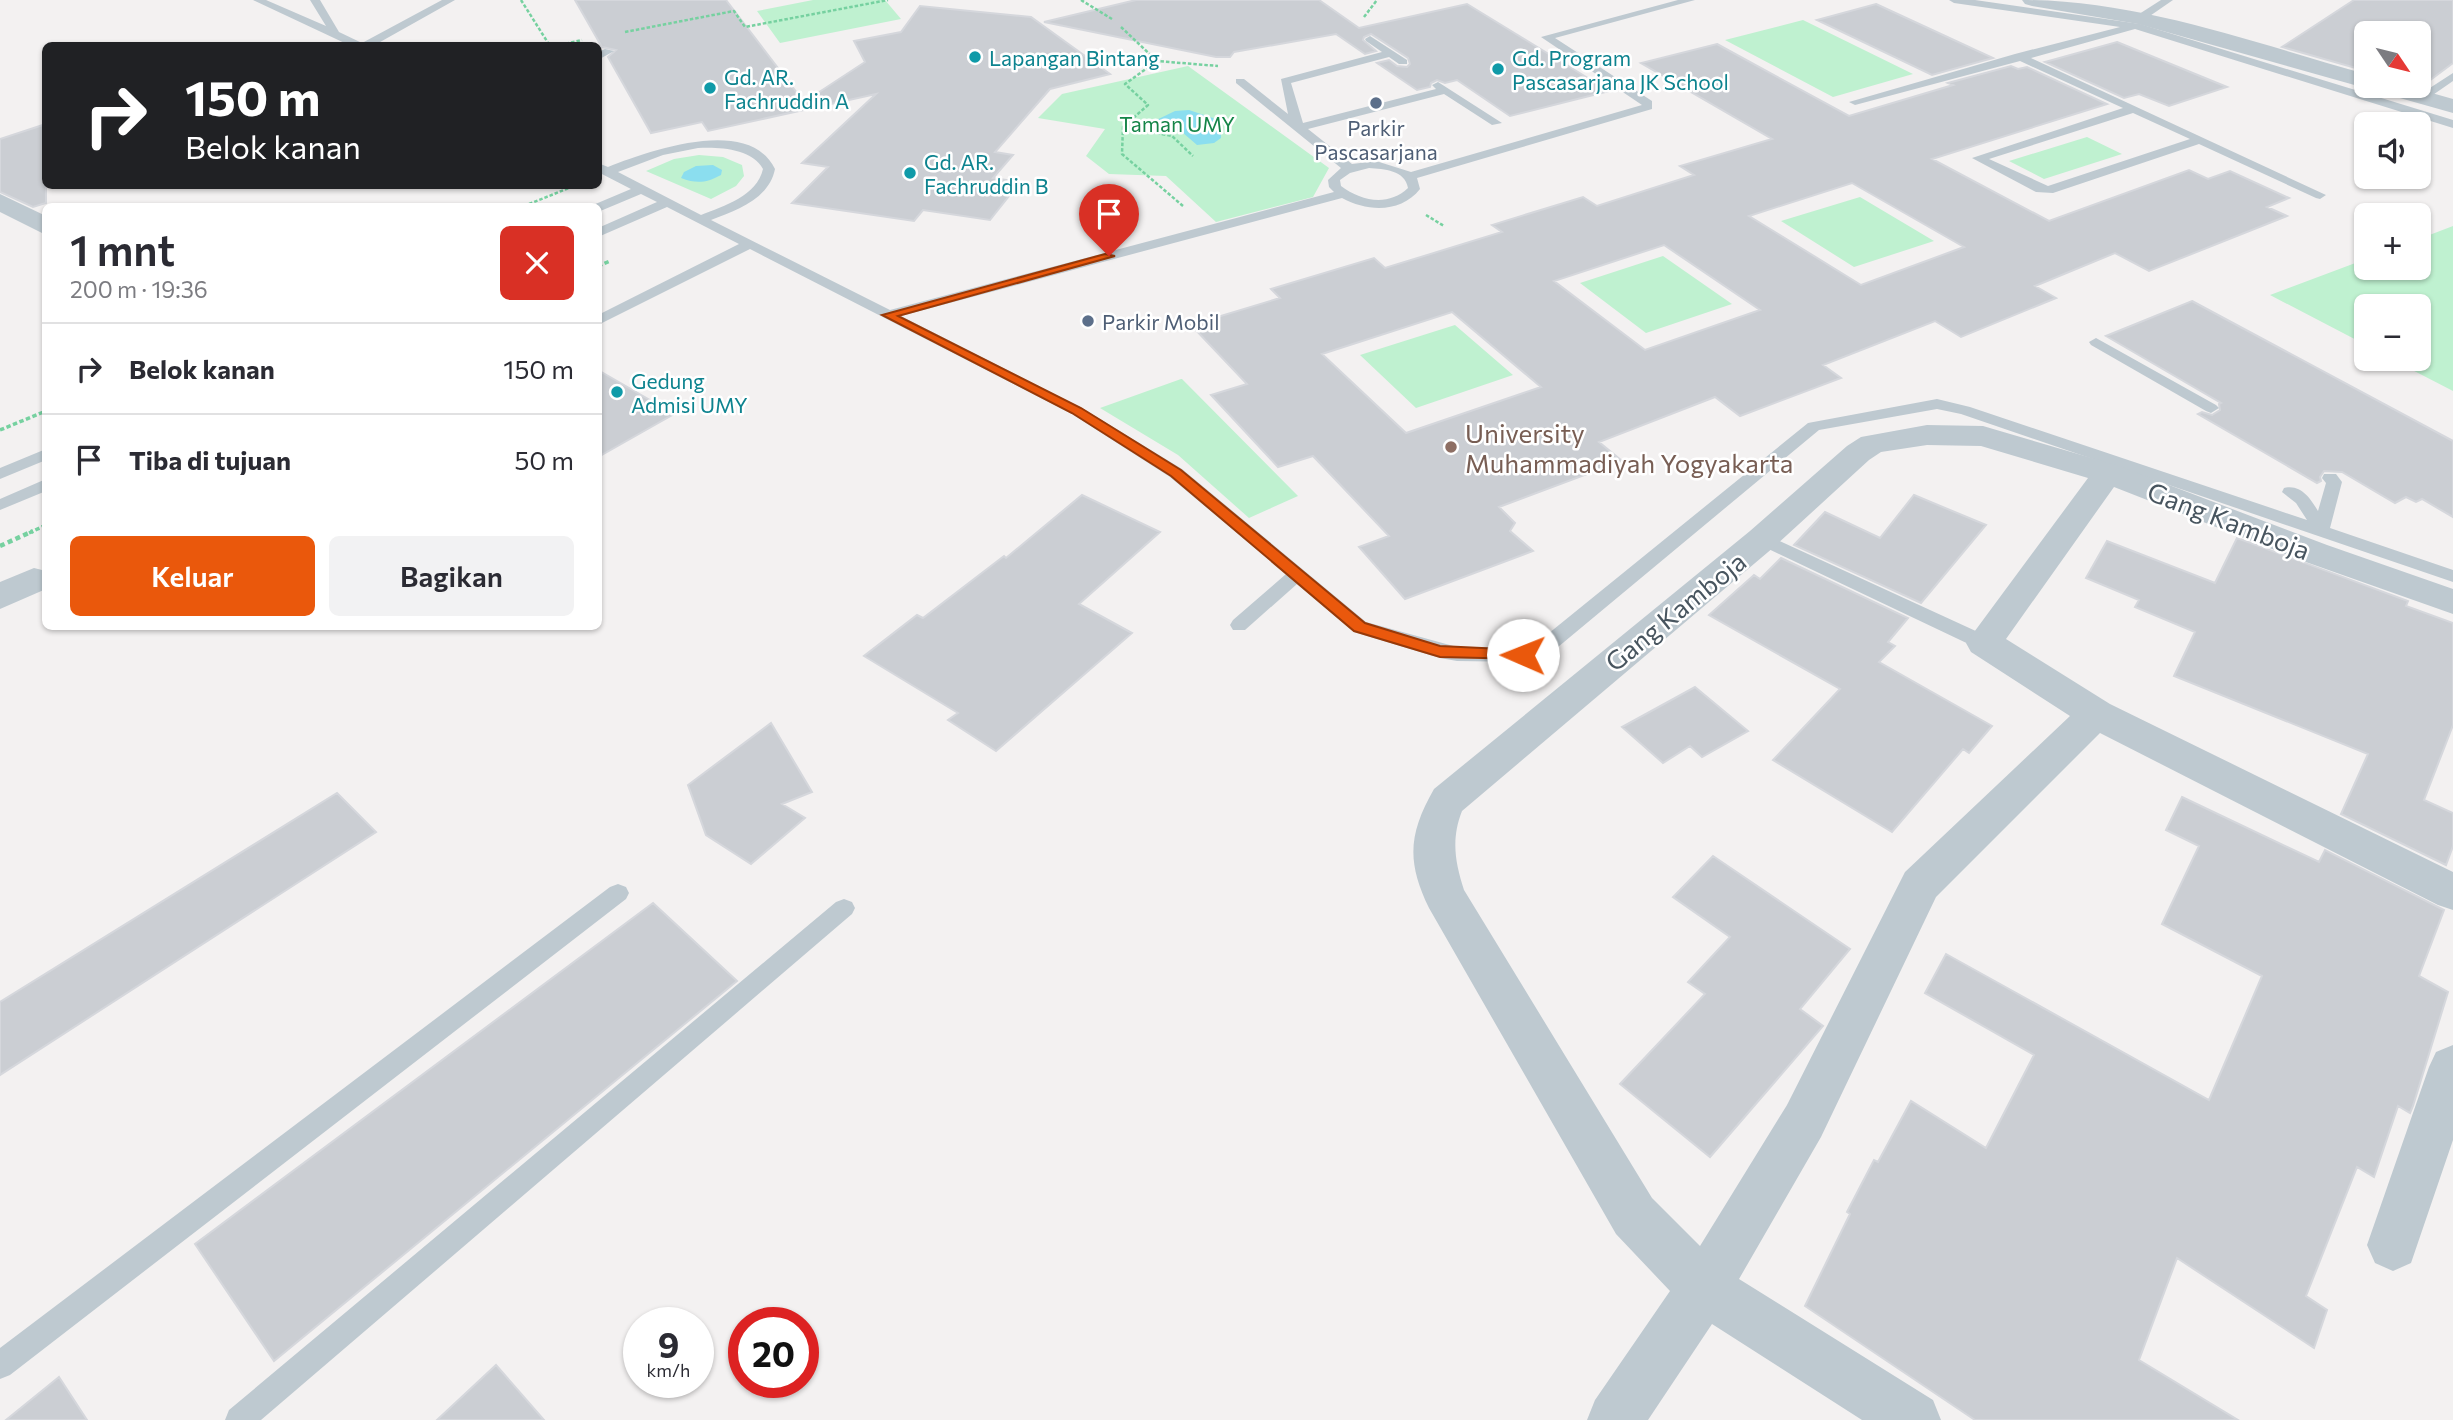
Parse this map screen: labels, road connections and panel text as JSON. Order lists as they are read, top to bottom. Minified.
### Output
{"streets":{"street":["Gang Kamboja"]},"parks":["Taman UMY"],"places":["Lapangan Bintang","Gd. Program Pascasarjana JK School","Gd. AR. Fachruddin A","Parkir Pascasarjana","Gd. AR. Fachruddin B","Parkir Mobil","Gedung Admisi UMY","University Muhammadiyah Yogyakarta"],"north":"bottom right","page":{"map_buttons":["+","−"],"turn":["150 m","Belok kanan"],"heading":["1 mnt","200 m · 19:36"],"list":[{"name":"Belok kanan","value":"150 m"},{"name":"Tiba di tujuan","value":"50 m"}],"buttons":["Keluar","Bagikan"],"speed":"9 km/h","limit":"20"}}
